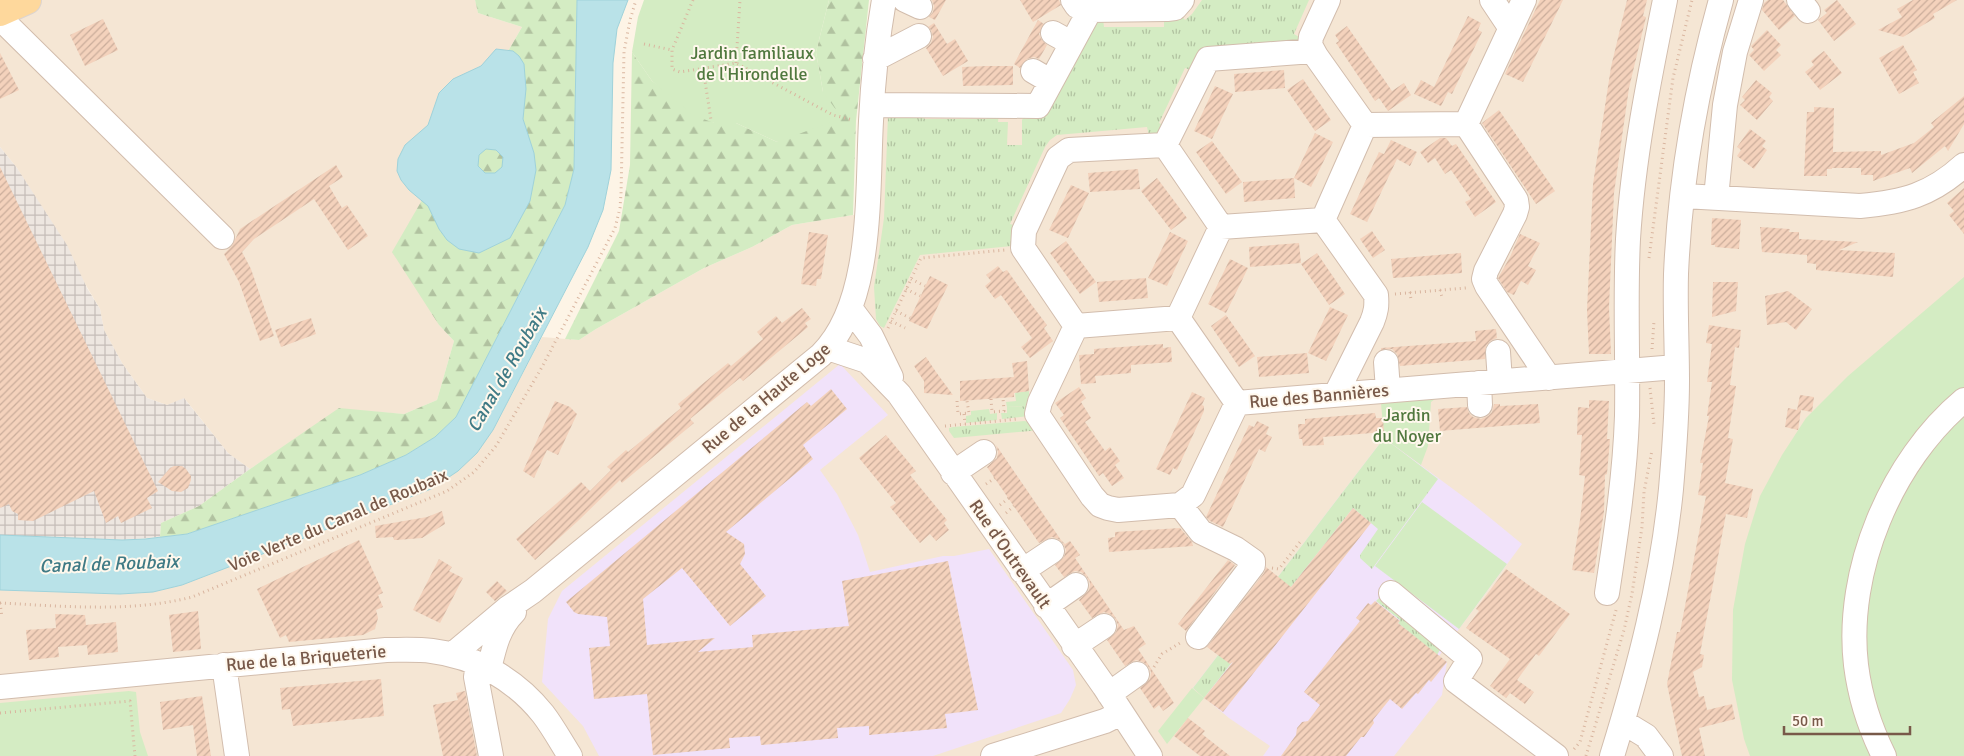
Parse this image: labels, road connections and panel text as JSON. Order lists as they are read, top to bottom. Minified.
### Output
{"streets":{"street":["Rue des Bannières","Rue de la Haute Loge","Rue d'Outrevault","Rue de la Briqueterie"],"path":["Voie Verte du Canal de Roubaix"]},"crossings":[["Rue de la Haute Loge","Rue d'Outrevault"],["Rue de la Haute Loge","Rue de la Briqueterie"]],"water":["Canal de Roubaix"],"parks":["Jardin familiaux de l'Hirondelle","Jardin du Noyer"],"scale_bar":"50 m"}
